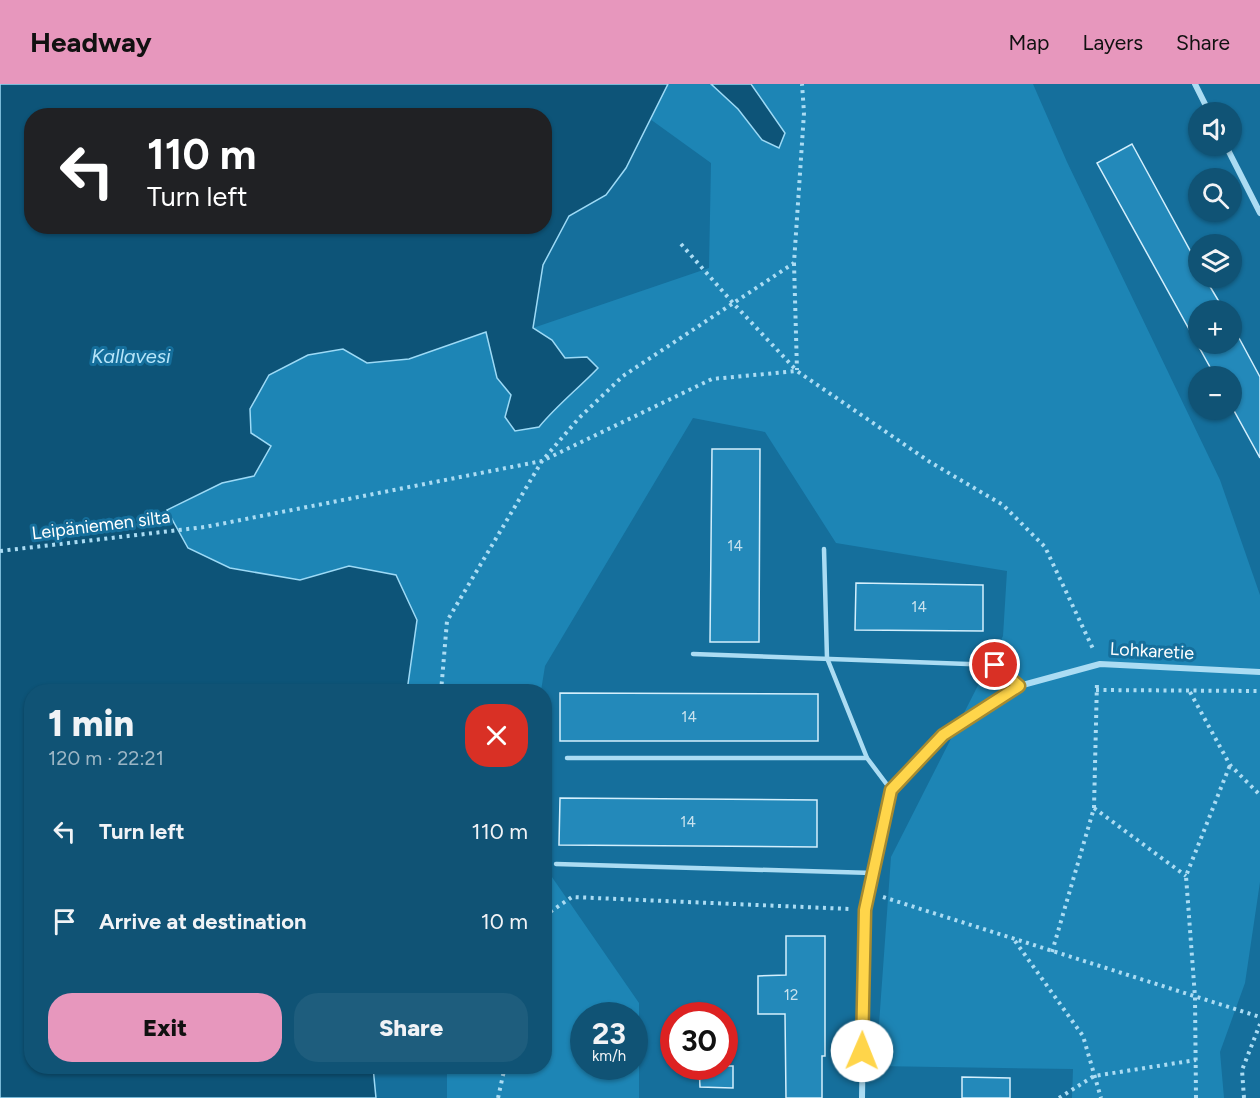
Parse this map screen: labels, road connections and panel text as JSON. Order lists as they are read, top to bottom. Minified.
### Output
{"streets":{"street":["Lohkaretie"],"path":["Leipäniemen silta"]},"water":["Kallavesi"],"house_numbers":["14","14","14","14","12"],"page":{"header":"Headway","nav":["Map","Layers","Share"],"map_buttons":["+","−"],"turn":["110 m","Turn left"],"heading":["1 min","120 m · 22:21"],"list":[{"name":"Turn left","value":"110 m"},{"name":"Arrive at destination","value":"10 m"}],"buttons":["Exit","Share"],"speed":"23 km/h","limit":"30"}}
